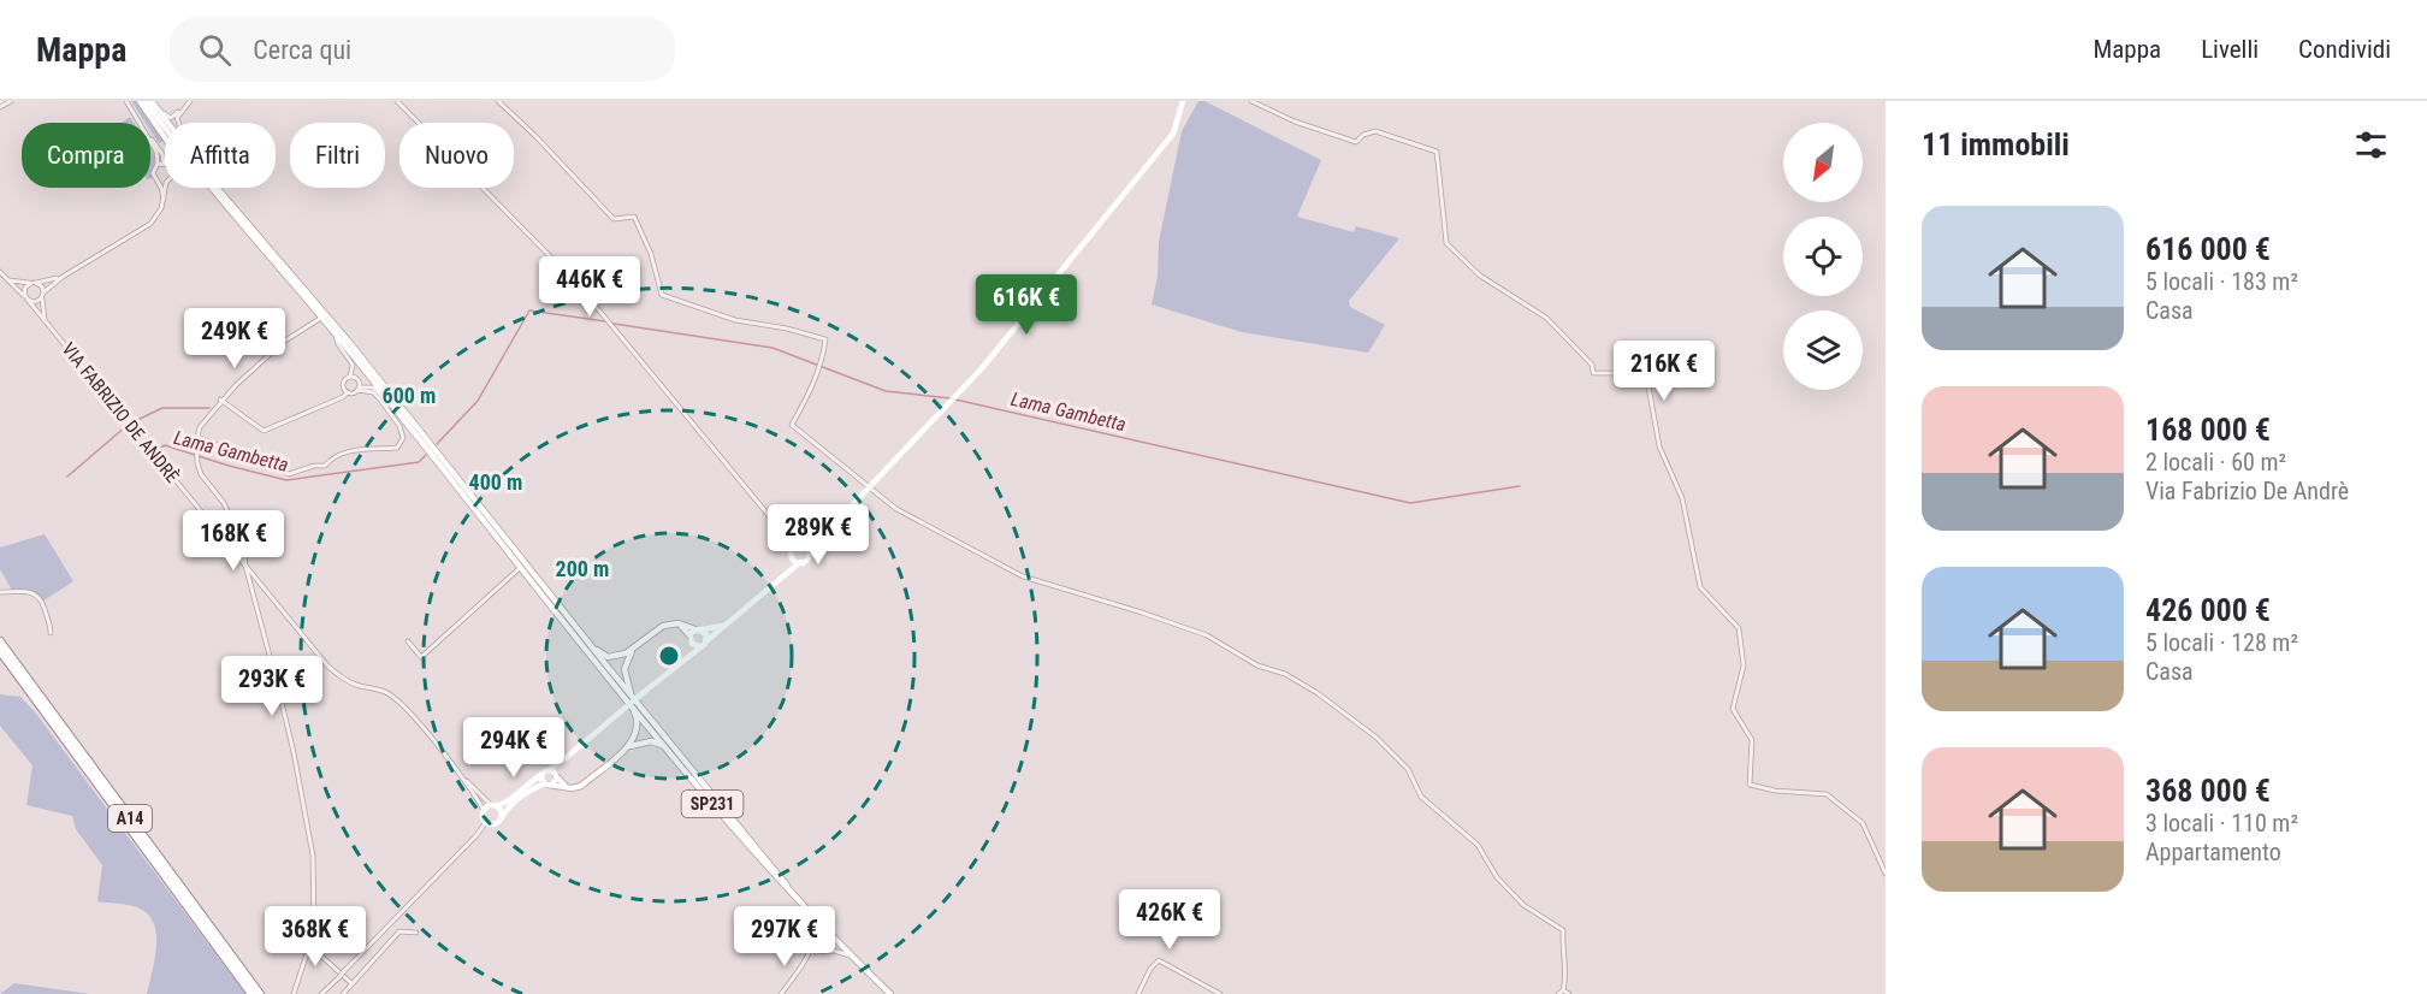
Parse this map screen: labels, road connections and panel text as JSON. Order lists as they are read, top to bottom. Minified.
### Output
{"streets":{"highway":["A14"],"main road":["SP231"],"street":["VIA FABRIZIO DE ANDRÈ"]},"water":["Lama Gambetta"],"north":"bottom left","page":{"header":"Mappa","search":"Cerca qui","nav":["Mappa","Livelli","Condividi"],"heading":"11 immobili","chip":["Compra","Affitta","Filtri","Nuovo"],"list":[{"name":"616 000 €","note":"5 locali · 183 m² · Casa"},{"name":"168 000 €","note":"2 locali · 60 m² · Via Fabrizio De Andrè"},{"name":"426 000 €","note":"5 locali · 128 m² · Casa"},{"name":"368 000 €","note":"3 locali · 110 m² · Appartamento"}],"price":["446K €","616K €","249K €","216K €","289K €","168K €","293K €","294K €","426K €","368K €","297K €"]},"rings":["600 m","400 m","200 m"]}
